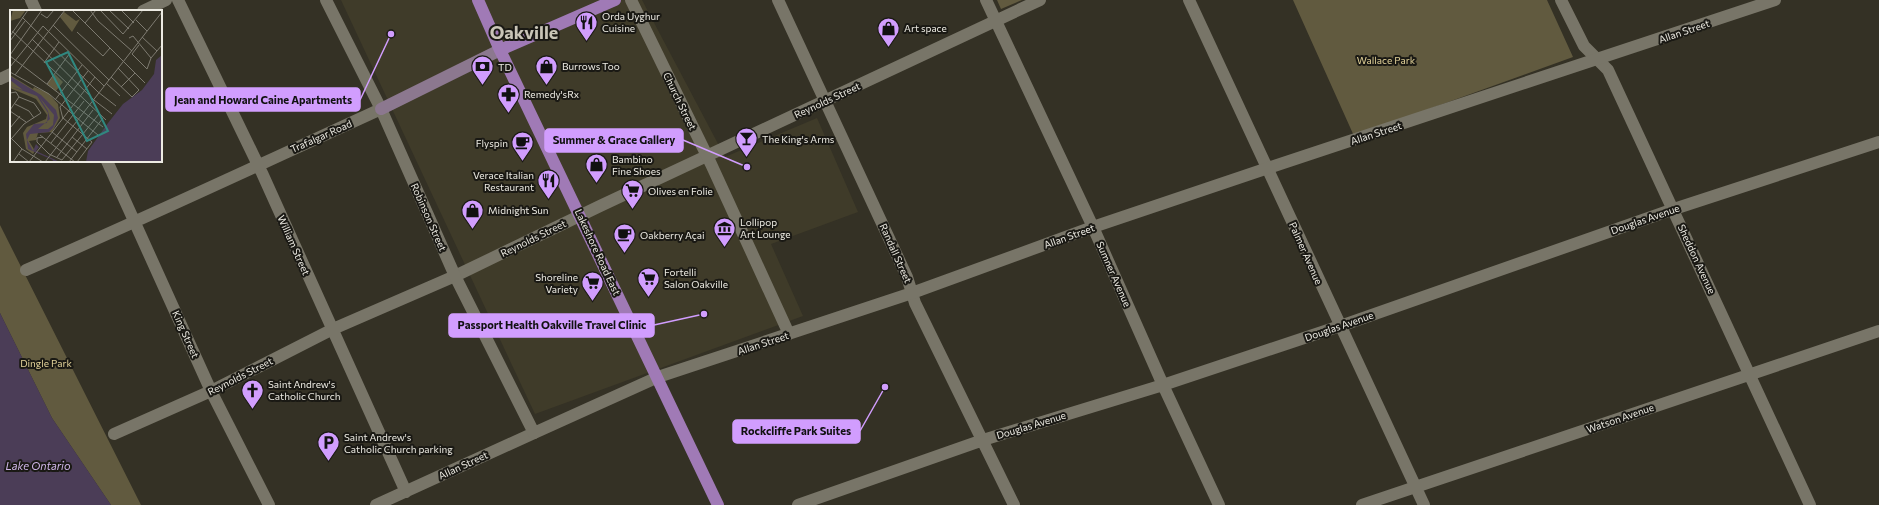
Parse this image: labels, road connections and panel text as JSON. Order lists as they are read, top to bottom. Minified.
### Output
{"streets":{"main road":["Trafalgar Road","Lakeshore Road East"],"street":["Allan Street","Reynolds Street","Church Street","Robinson Street","Douglas Avenue","William Street","Randall Street","Palmer Avenue","Sheddon Avenue","Sumner Avenue","King Street","Watson Avenue"]},"crossings":[["Allan Street","Church Street"],["Allan Street","Robinson Street"],["Allan Street","William Street"],["Allan Street","Lakeshore Road East"],["Allan Street","Randall Street"],["Allan Street","Palmer Avenue"],["Allan Street","Sheddon Avenue"],["Allan Street","Sumner Avenue"],["Reynolds Street","Church Street"],["Reynolds Street","Robinson Street"],["Reynolds Street","William Street"],["Reynolds Street","Lakeshore Road East"],["Reynolds Street","Randall Street"],["Reynolds Street","Sumner Avenue"],["Reynolds Street","King Street"],["Trafalgar Road","Robinson Street"],["Trafalgar Road","William Street"],["Trafalgar Road","Lakeshore Road East"],["Trafalgar Road","King Street"],["Douglas Avenue","Randall Street"],["Douglas Avenue","Palmer Avenue"],["Douglas Avenue","Sheddon Avenue"],["Douglas Avenue","Sumner Avenue"],["Palmer Avenue","Watson Avenue"],["Sheddon Avenue","Watson Avenue"]],"districts":["Oakville"],"water":["Lake Ontario"],"parks":["Wallace Park","Dingle Park"],"places":{"other":["Jean and Howard Caine Apartments","Summer & Grace Gallery","Passport Health Oakville Travel Clinic","Rockcliffe Park Suites"],"restaurant":["Orda Uyghur Cuisine","Verace Italian Restaurant"],"shop":["Art space","Burrows Too","Bambino Fine Shoes","Midnight Sun"],"bank":["TD"],"pharmacy":["Remedy'sRx"],"bar":["The King's Arms"],"cafe":["Flyspin","Oakberry Açai"],"supermarket":["Olives en Folie","Fortelli Salon Oakville","Shoreline Variety"],"museum":["Lollipop Art Lounge"],"church":["Saint Andrew's Catholic Church"],"parking":["Saint Andrew's Catholic Church parking"]}}
